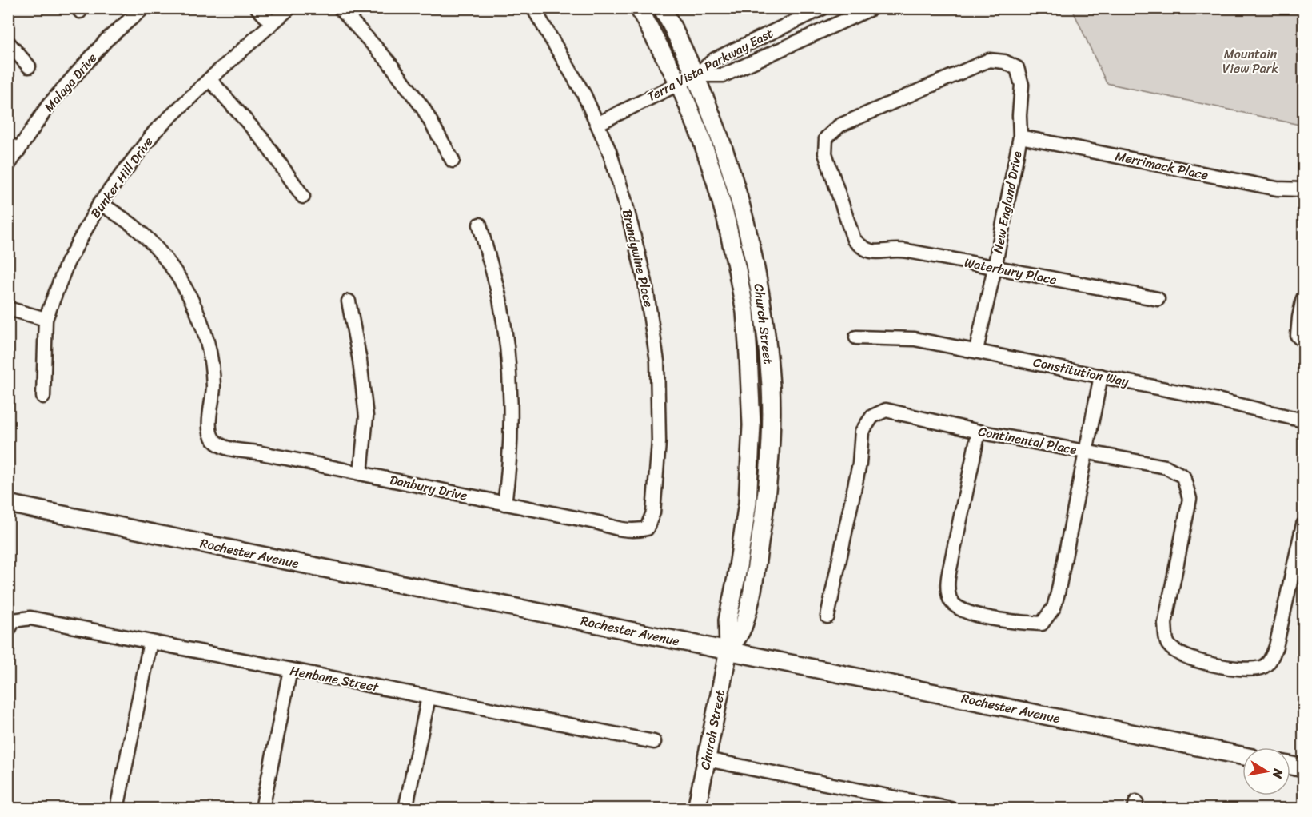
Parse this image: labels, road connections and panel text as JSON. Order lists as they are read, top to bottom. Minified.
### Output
{"streets":{"main road":["Church Street","Rochester Avenue"],"street":["Terra Vista Parkway East","Malaga Drive","Merrimack Place","Bunker Hill Drive","New England Drive","Brandywine Place","Waterbury Place","Constitution Way","Continental Place","Danbury Drive","Henbane Street"]},"crossings":[["Terra Vista Parkway East","Brandywine Place"],["Terra Vista Parkway East","Church Street"],["Merrimack Place","New England Drive"],["Bunker Hill Drive","Danbury Drive"],["New England Drive","Waterbury Place"],["New England Drive","Constitution Way"],["Brandywine Place","Danbury Drive"],["Church Street","Rochester Avenue"]],"parks":["Mountain View Park"],"north":"right"}
